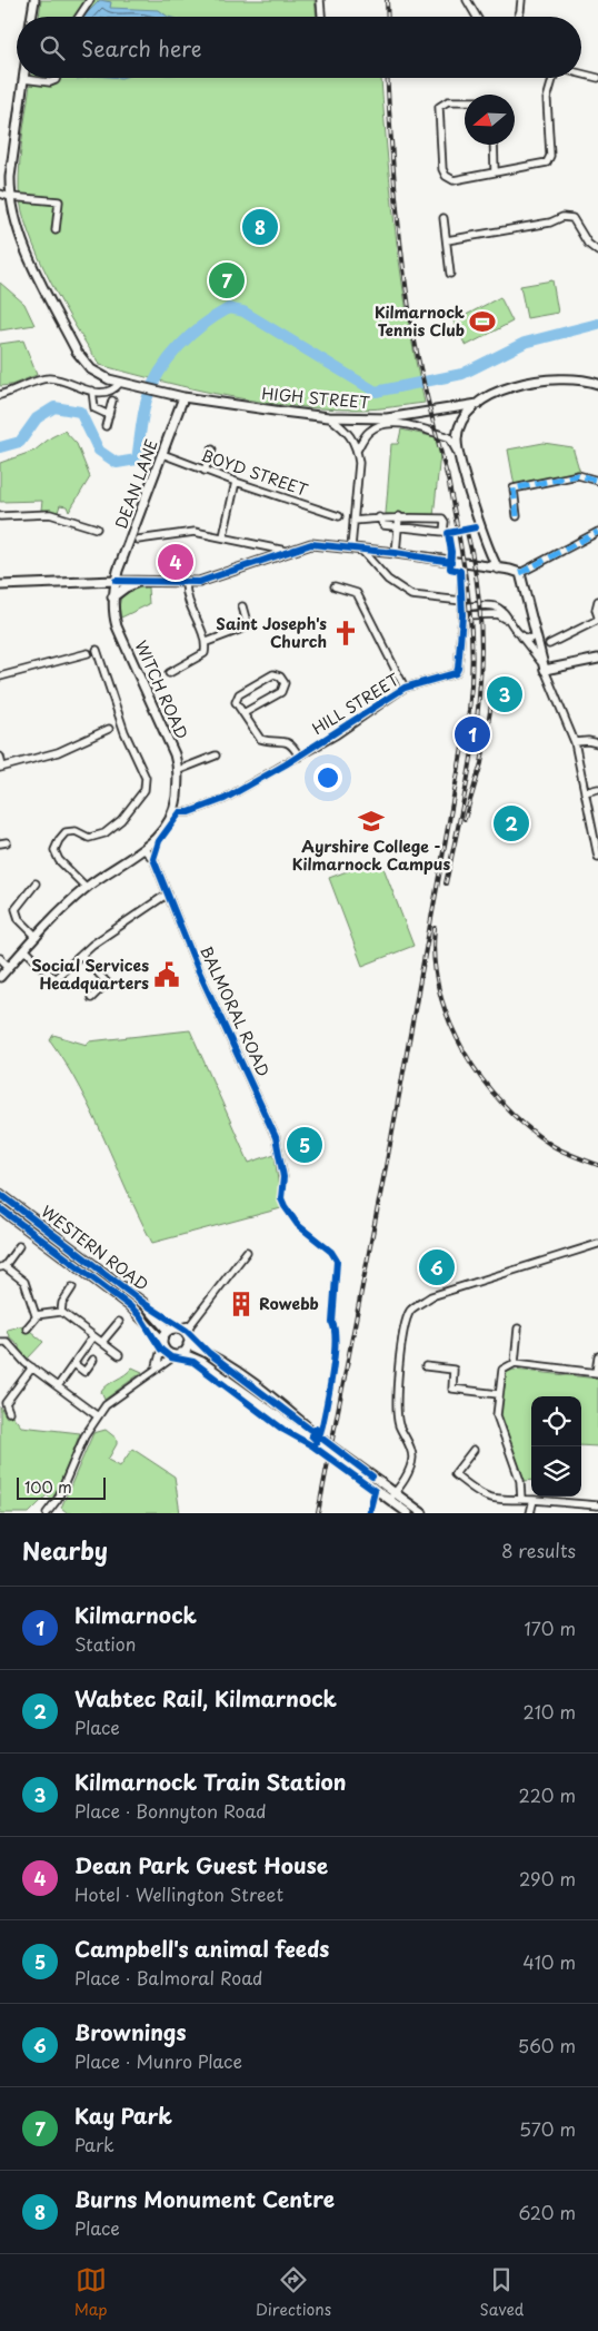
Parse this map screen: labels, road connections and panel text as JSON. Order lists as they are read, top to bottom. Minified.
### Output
{"streets":{"main road":["HIGH STREET","DEAN LANE","WITCH ROAD","WESTERN ROAD"],"street":["BOYD STREET","HILL STREET","BALMORAL ROAD"]},"crossings":[["HIGH STREET","DEAN LANE"],["BOYD STREET","DEAN LANE"],["DEAN LANE","WITCH ROAD"],["WITCH ROAD","HILL STREET"]],"places":{"sports":["Kilmarnock Tennis Club"],"church":["Saint Joseph's Church"],"school or university":["Ayrshire College - Kilmarnock Campus"],"public building":["Social Services Headquarters"],"building":["Rowebb"]},"scale_bar":"100 m","north":"left","page":{"search":"Search here","pins":["8","7","4","3","1","2","5","6"],"scale":"100 m","heading":["Nearby","8 results"],"list":[{"mark":"1","name":"Kilmarnock","note":"Station","value":"170 m"},{"mark":"2","name":"Wabtec Rail, Kilmarnock","note":"Place","value":"210 m"},{"mark":"3","name":"Kilmarnock Train Station","note":"Place · Bonnyton Road","value":"220 m"},{"mark":"4","name":"Dean Park Guest House","note":"Hotel · Wellington Street","value":"290 m"},{"mark":"5","name":"Campbell's animal feeds","note":"Place · Balmoral Road","value":"410 m"},{"mark":"6","name":"Brownings","note":"Place · Munro Place","value":"560 m"},{"mark":"7","name":"Kay Park","note":"Park","value":"570 m"},{"mark":"8","name":"Burns Monument Centre","note":"Place","value":"620 m"}],"nav":["Map","Directions","Saved"]}}
